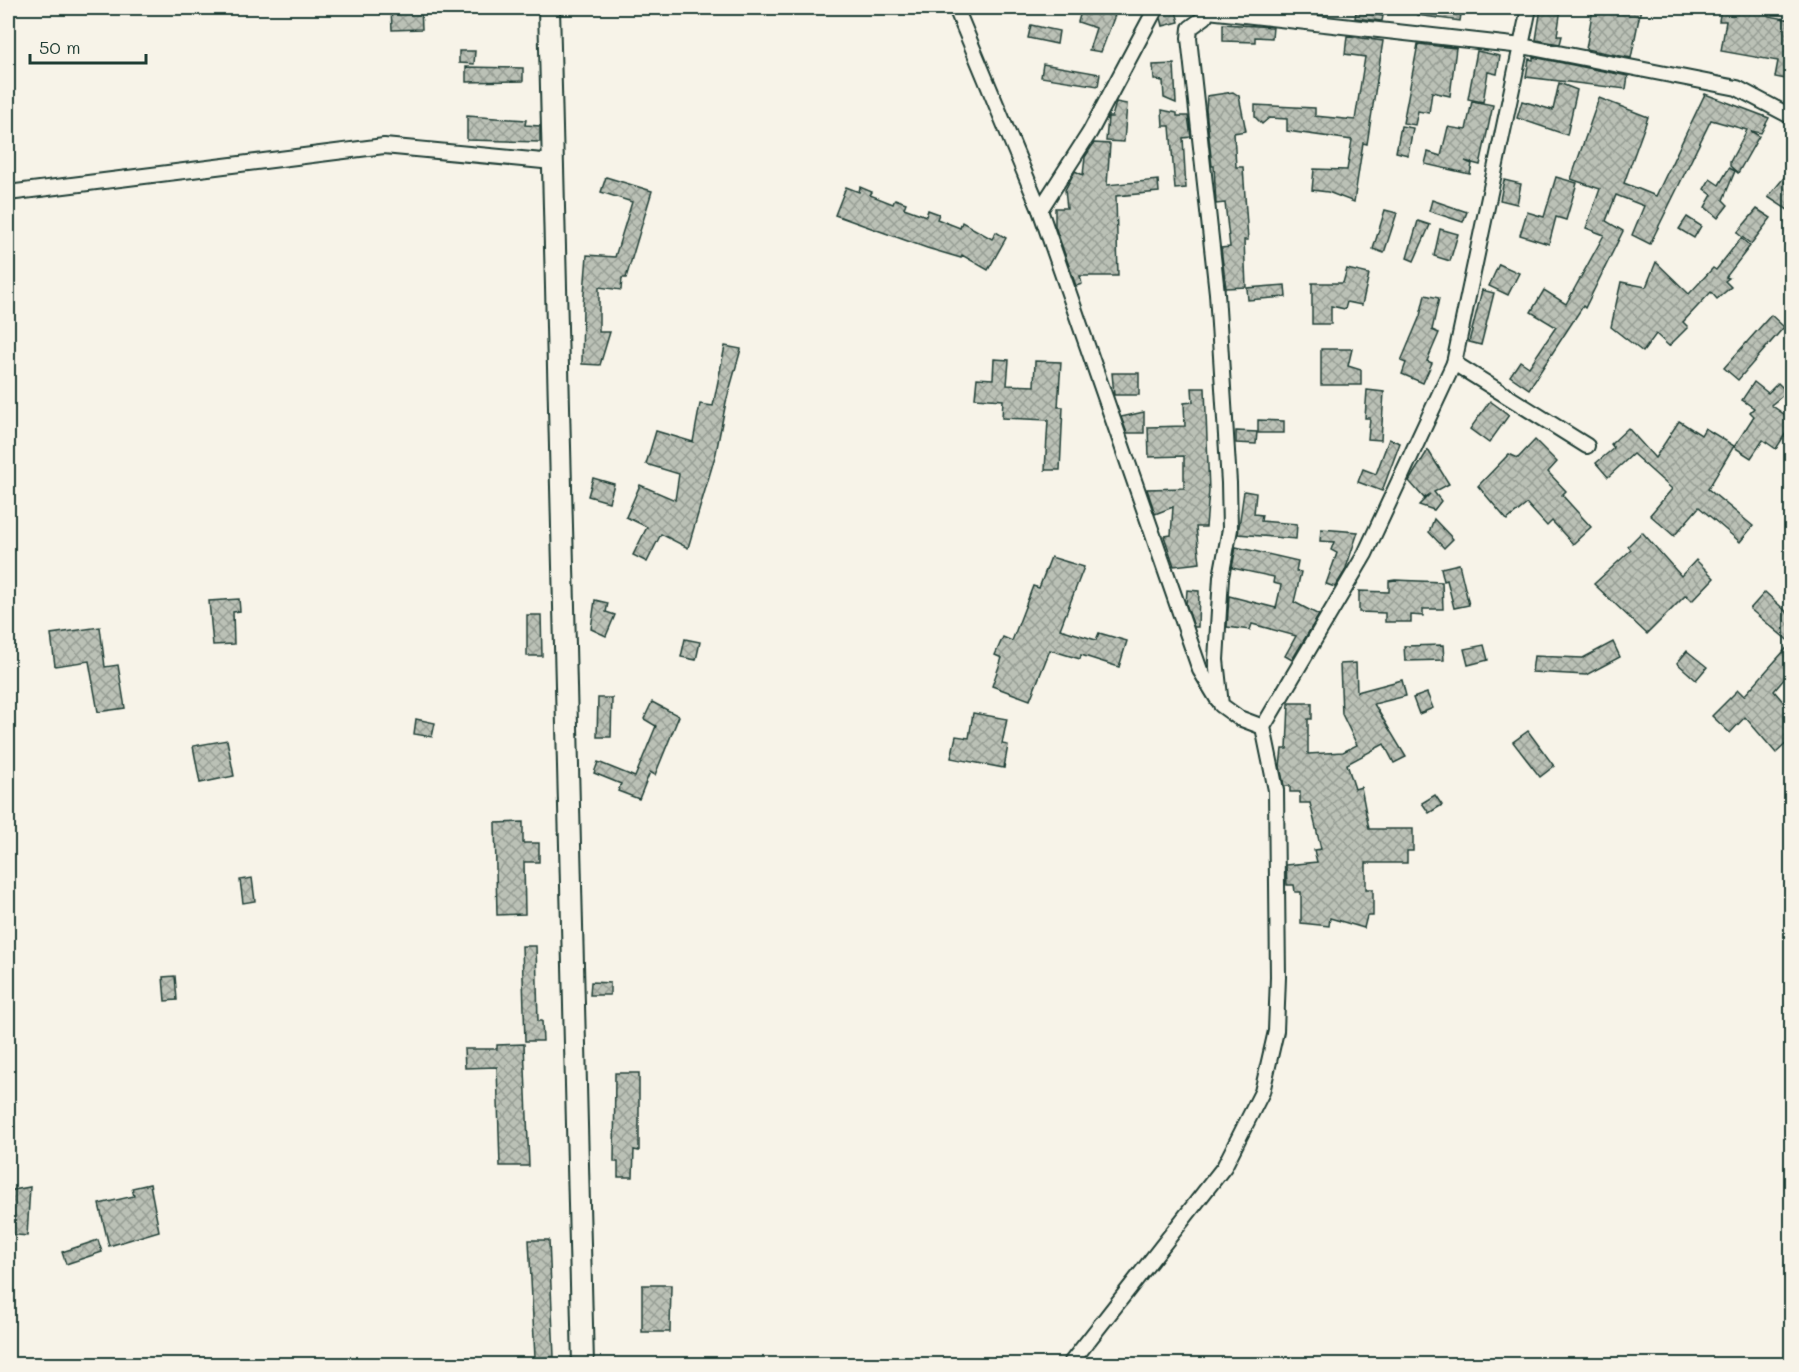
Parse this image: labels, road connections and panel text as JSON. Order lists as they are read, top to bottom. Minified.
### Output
{"scale_bar":"50 m"}
